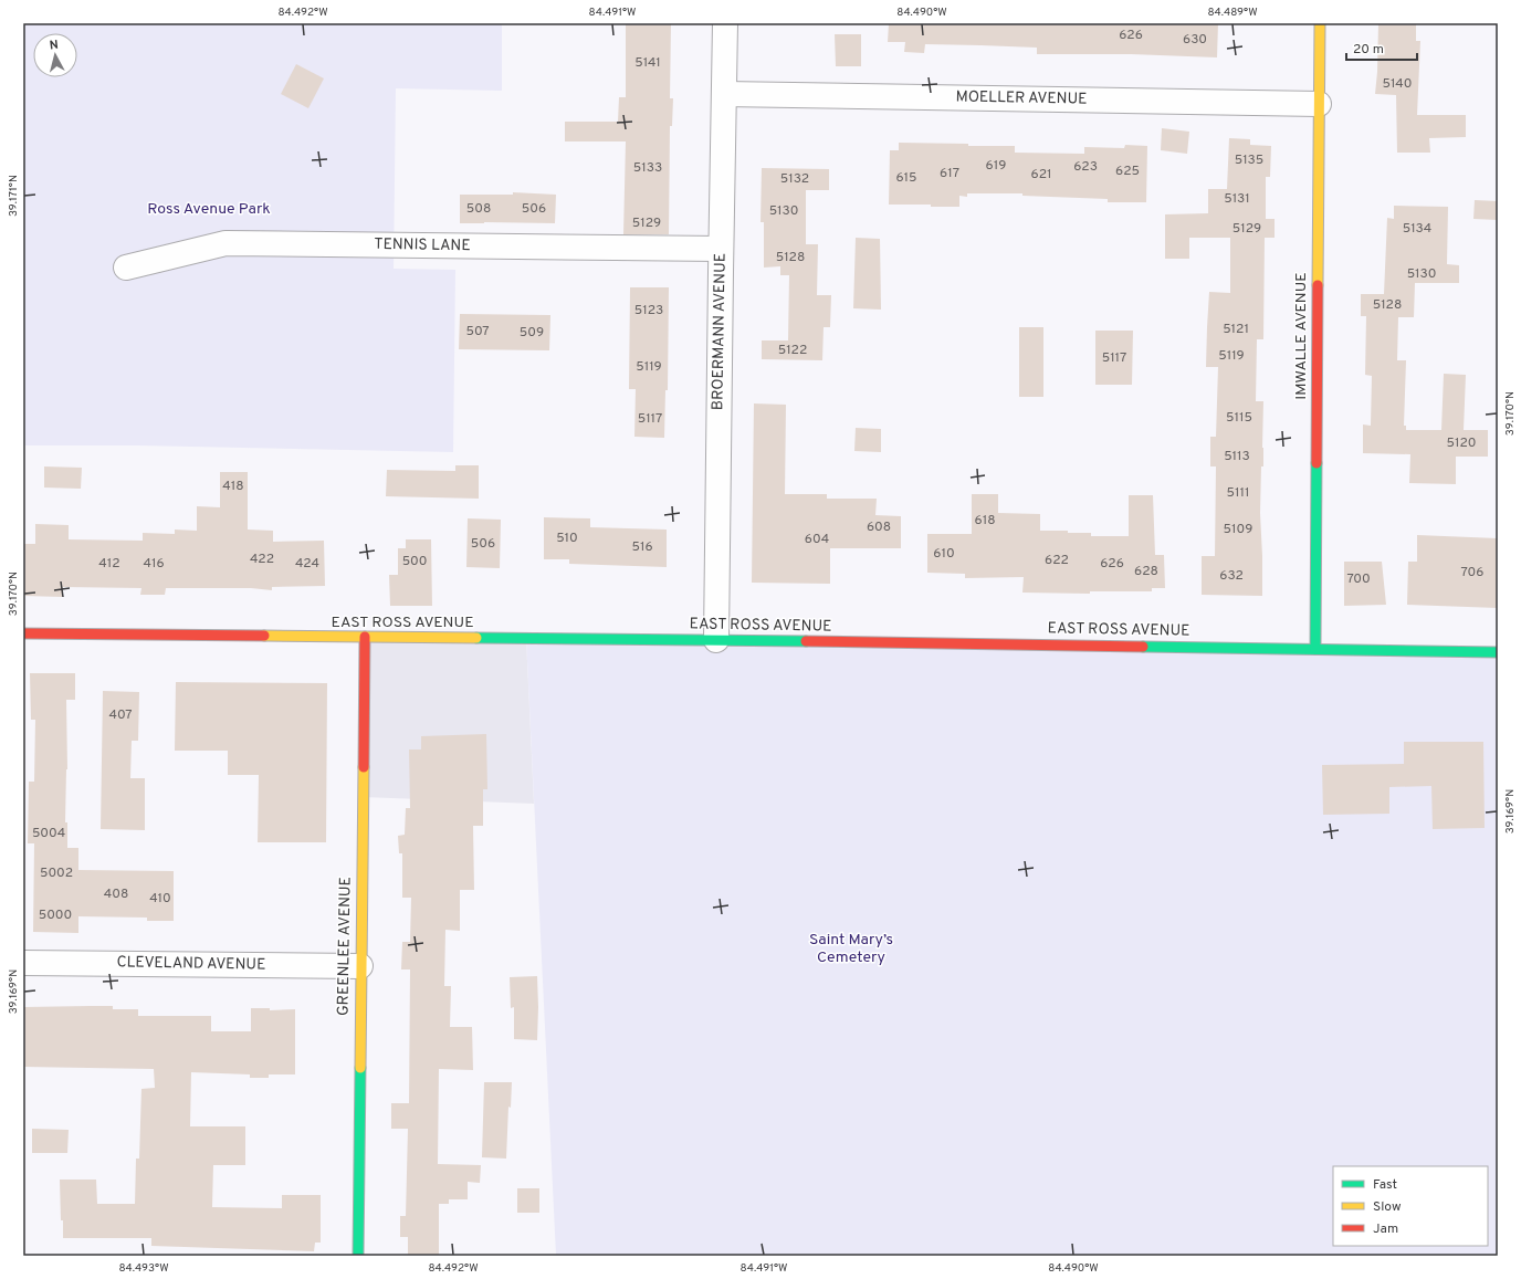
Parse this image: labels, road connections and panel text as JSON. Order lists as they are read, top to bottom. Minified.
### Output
{"streets":{"street":["MOELLER AVENUE","TENNIS LANE","BROERMANN AVENUE","IMWALLE AVENUE","EAST ROSS AVENUE","GREENLEE AVENUE","CLEVELAND AVENUE"]},"crossings":[["MOELLER AVENUE","BROERMANN AVENUE"],["MOELLER AVENUE","IMWALLE AVENUE"],["TENNIS LANE","BROERMANN AVENUE"],["BROERMANN AVENUE","EAST ROSS AVENUE"],["IMWALLE AVENUE","EAST ROSS AVENUE"],["EAST ROSS AVENUE","GREENLEE AVENUE"],["GREENLEE AVENUE","CLEVELAND AVENUE"]],"parks":["Ross Avenue Park","Saint Mary’s Cemetery"],"house_numbers":["626","630","5141","5140","5135","619","623","5133","625","617","621","615","5132","5131","508","506","5130","5129","5129","5134","5128","5130","5128","5123","5121","507","509","5122","5119","5117","5119","5115","5117","5120","5113","418","5111","618","608","5109","510","604","506","516","610","422","622","500","412","416","424","626","628","706","632","700","407","5004","5002","408","410","5000"],"legend":["Fast","Slow","Jam"],"scale_bar":"20 m","north":"top","coordinates":["84.492°W","84.491°W","84.490°W","84.489°W","39.171°N","39.170°N","39.169°N","84.493°W"]}
